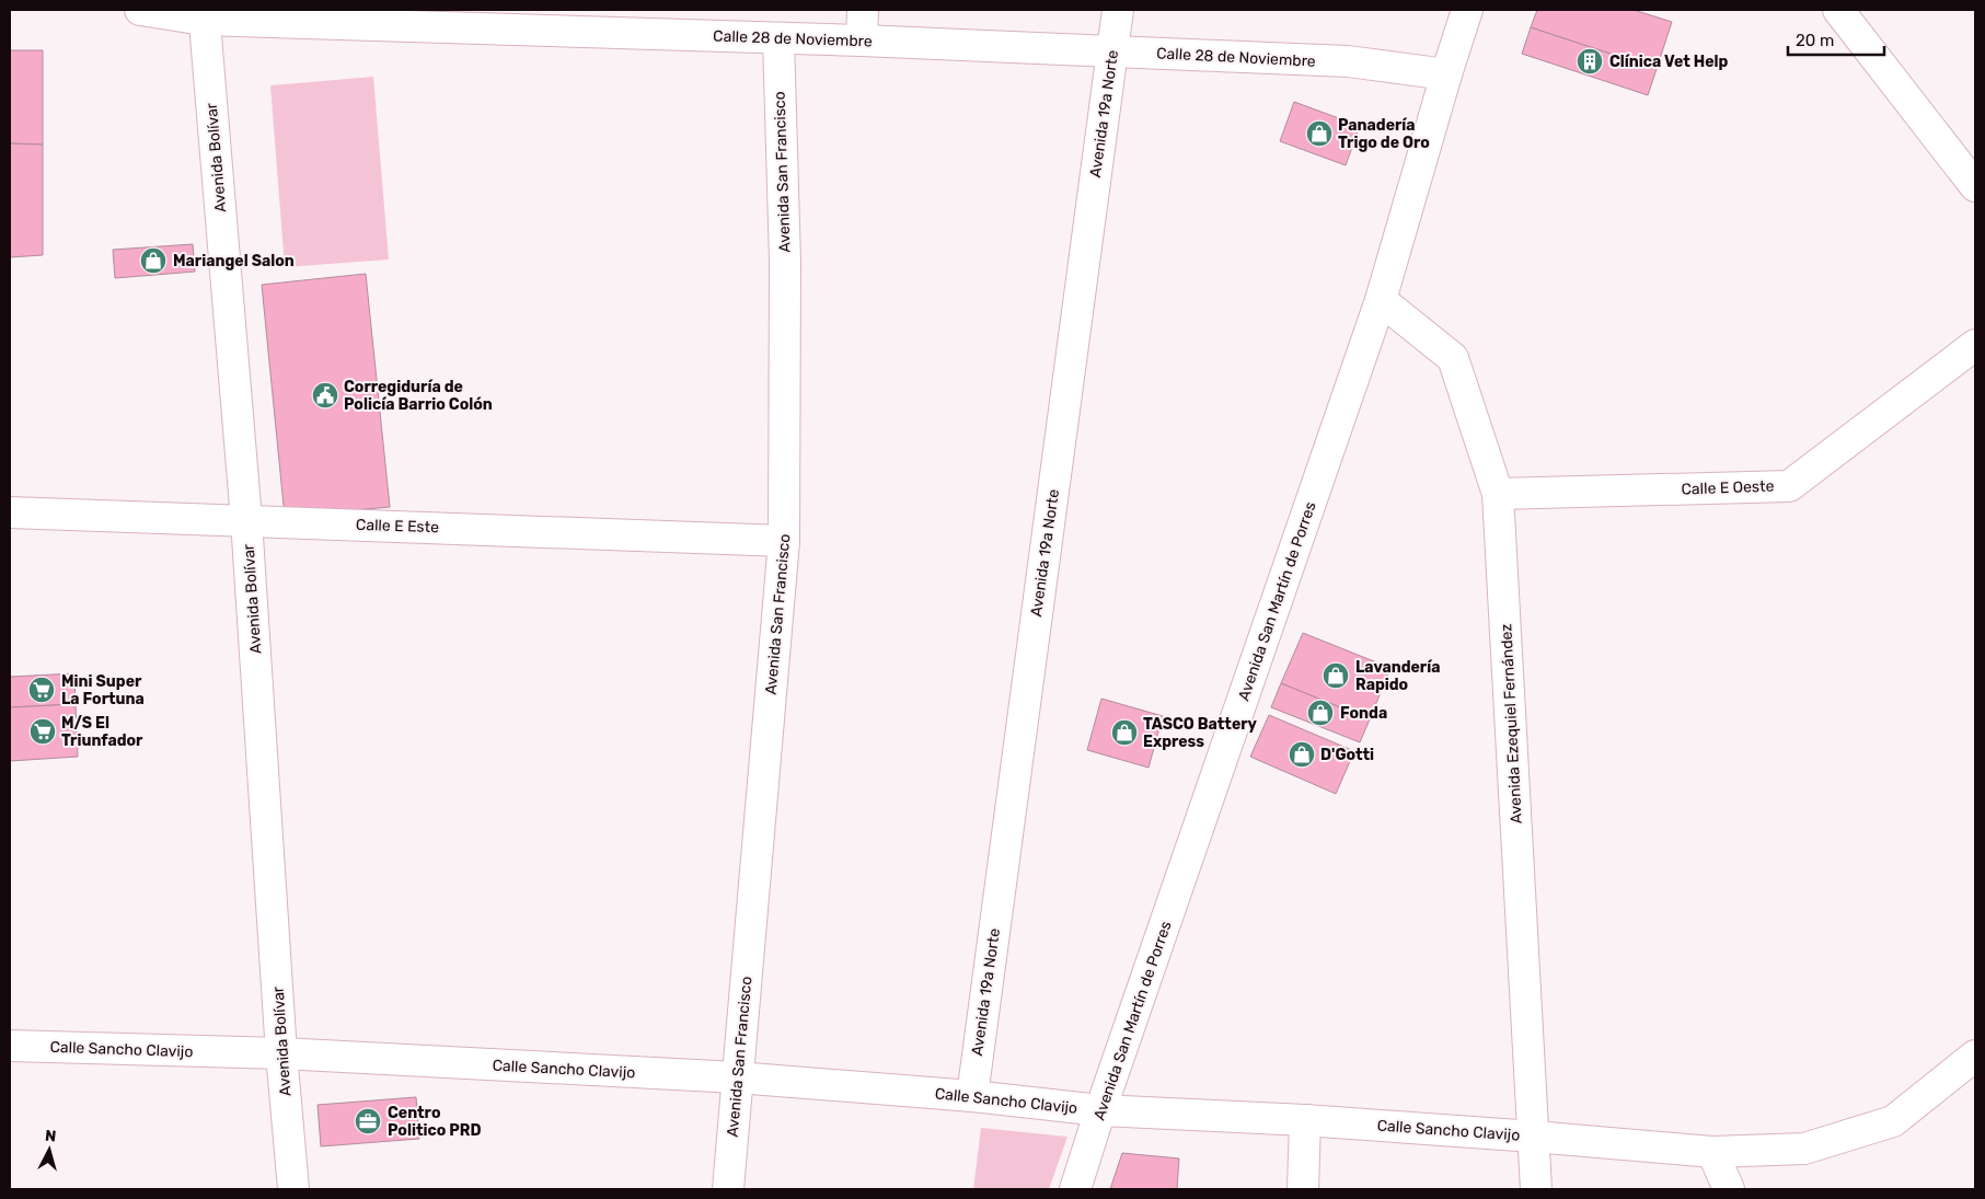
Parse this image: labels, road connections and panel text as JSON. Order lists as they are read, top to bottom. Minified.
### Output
{"streets":{"street":["Calle 28 de Noviembre","Avenida 19a Norte","Avenida Bolívar","Avenida San Francisco","Calle E Oeste","Calle E Este","Avenida San Martín de Porres","Avenida Ezequiel Fernández","Calle Sancho Clavijo"]},"crossings":[["Calle 28 de Noviembre","Avenida 19a Norte"],["Calle 28 de Noviembre","Avenida Bolívar"],["Calle 28 de Noviembre","Avenida San Francisco"],["Calle 28 de Noviembre","Avenida San Martín de Porres"],["Avenida 19a Norte","Calle Sancho Clavijo"],["Avenida Bolívar","Calle E Este"],["Avenida Bolívar","Calle Sancho Clavijo"],["Avenida San Francisco","Calle E Este"],["Avenida San Francisco","Calle Sancho Clavijo"],["Calle E Oeste","Avenida Ezequiel Fernández"],["Avenida San Martín de Porres","Avenida Ezequiel Fernández"],["Avenida San Martín de Porres","Calle Sancho Clavijo"],["Avenida Ezequiel Fernández","Calle Sancho Clavijo"]],"places":{"building":["Clínica Vet Help"],"shop":["Panadería Trigo de Oro","Mariangel Salon","Lavandería Rapido","Fonda","TASCO Battery Express","D'Gotti"],"public building":["Corregiduría de Policía Barrio Colón"],"supermarket":["Mini Super La Fortuna","M/S El Triunfador"],"office":["Centro Politico PRD"]},"scale_bar":"20 m","north":"top"}
